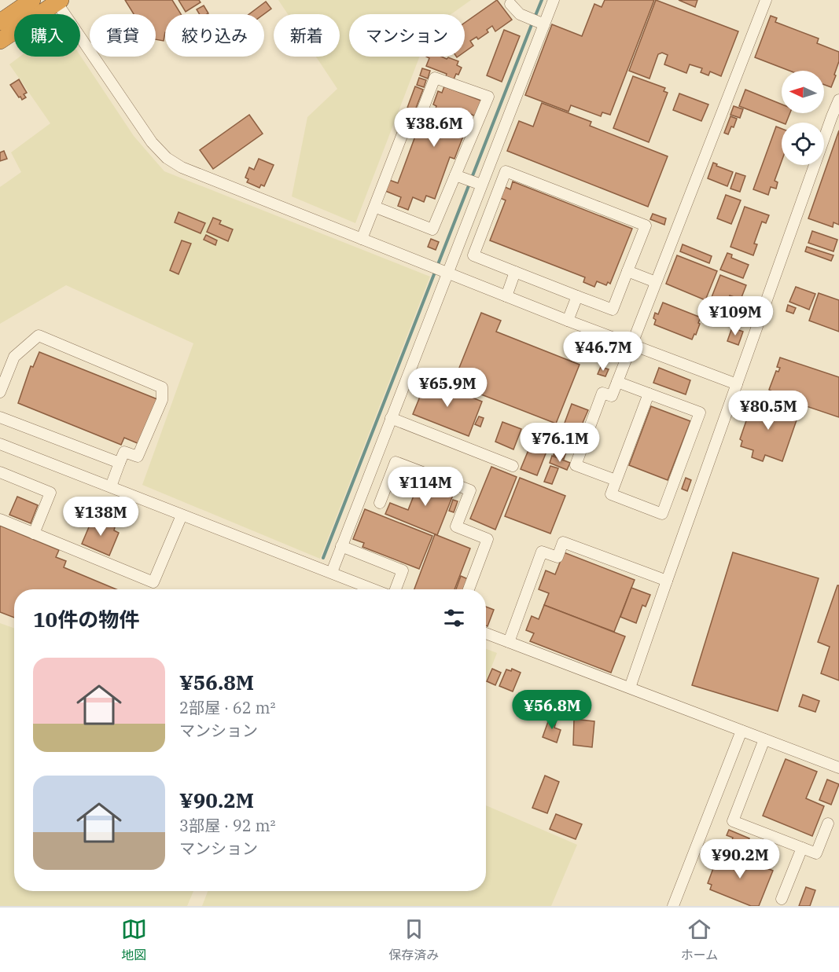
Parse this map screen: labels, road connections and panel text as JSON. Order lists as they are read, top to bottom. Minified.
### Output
{"north":"left","page":{"chip":["購入","賃貸","絞り込み","新着","マンション"],"price":["¥38.6M","¥109M","¥46.7M","¥65.9M","¥80.5M","¥76.1M","¥114M","¥138M","¥56.8M","¥90.2M"],"heading":"10件の物件","list":[{"name":"¥56.8M","note":"2部屋 · 62 m² · マンション"},{"name":"¥90.2M","note":"3部屋 · 92 m² · マンション"}],"tabs":["地図","保存済み","ホーム"]}}
